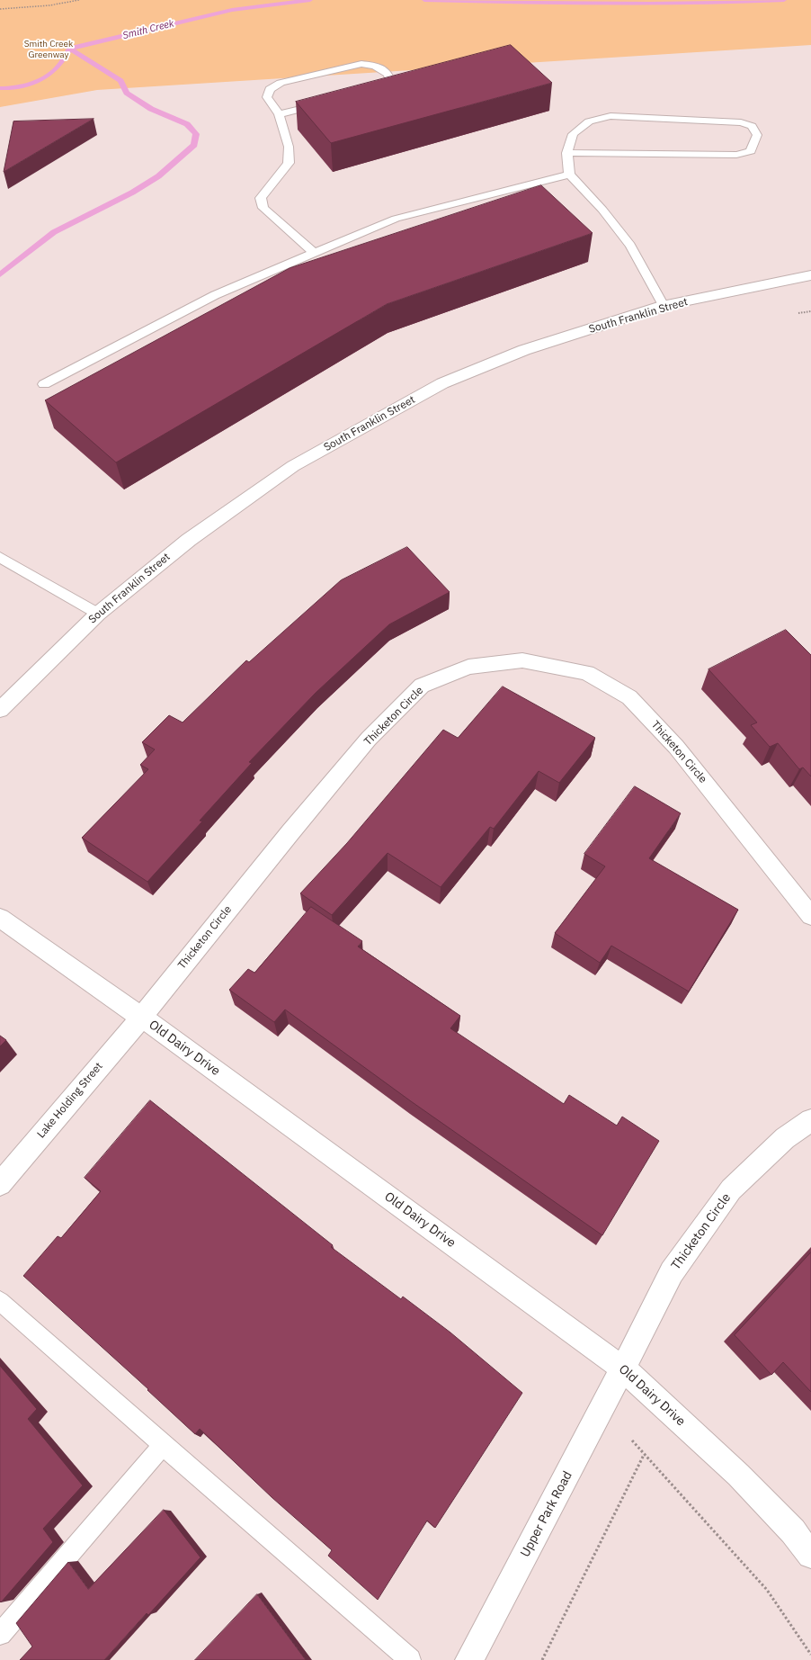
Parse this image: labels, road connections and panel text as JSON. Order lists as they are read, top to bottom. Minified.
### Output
{"streets":{"street":["South Franklin Street","Thicketon Circle","Old Dairy Drive","Lake Holding Street","Upper Park Road"]},"crossings":[["Thicketon Circle","Old Dairy Drive"],["Thicketon Circle","Lake Holding Street"],["Thicketon Circle","Upper Park Road"],["Old Dairy Drive","Lake Holding Street"],["Old Dairy Drive","Upper Park Road"]],"water":["Smith Creek"],"parks":["Smith Creek Greenway"]}
